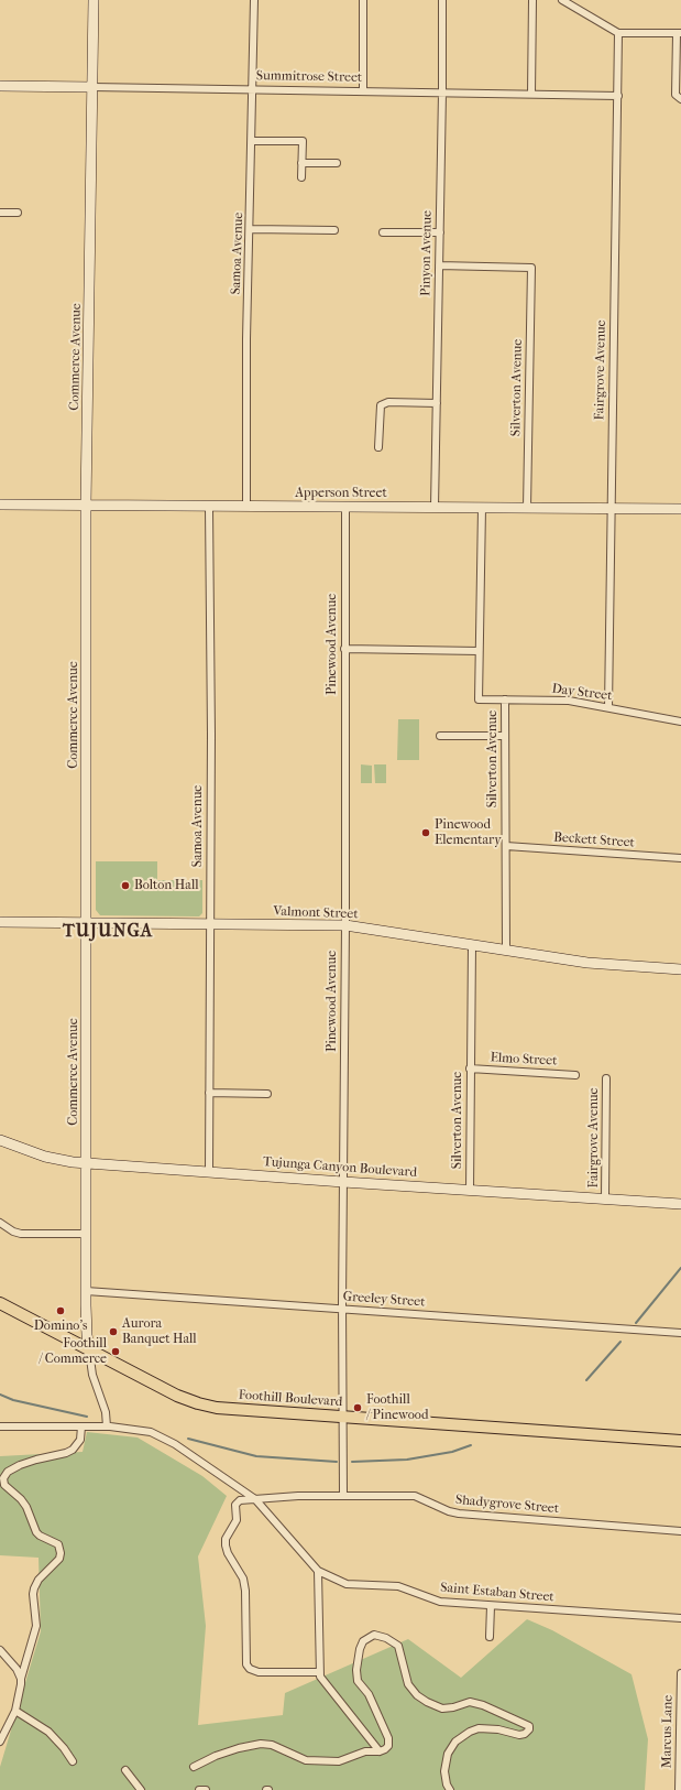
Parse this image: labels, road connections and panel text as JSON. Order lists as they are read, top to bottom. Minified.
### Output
{"streets":{"main road":["Foothill Boulevard"],"street":["Summitrose Street","Samoa Avenue","Pinyon Avenue","Commerce Avenue","Fairgrove Avenue","Silverton Avenue","Apperson Street","Pinewood Avenue","Day Street","Beckett Street","Valmont Street","Elmo Street","Tujunga Canyon Boulevard","Greeley Street","Shadygrove Street","Saint Estaban Street","Marcus Lane"]},"crossings":[["Summitrose Street","Samoa Avenue"],["Summitrose Street","Pinyon Avenue"],["Summitrose Street","Commerce Avenue"],["Summitrose Street","Fairgrove Avenue"],["Samoa Avenue","Apperson Street"],["Samoa Avenue","Valmont Street"],["Samoa Avenue","Tujunga Canyon Boulevard"],["Pinyon Avenue","Silverton Avenue"],["Pinyon Avenue","Apperson Street"],["Commerce Avenue","Apperson Street"],["Commerce Avenue","Valmont Street"],["Commerce Avenue","Tujunga Canyon Boulevard"],["Commerce Avenue","Greeley Street"],["Commerce Avenue","Foothill Boulevard"],["Commerce Avenue","Saint Estaban Street"],["Fairgrove Avenue","Apperson Street"],["Fairgrove Avenue","Day Street"],["Fairgrove Avenue","Tujunga Canyon Boulevard"],["Silverton Avenue","Apperson Street"],["Silverton Avenue","Day Street"],["Silverton Avenue","Beckett Street"],["Silverton Avenue","Valmont Street"],["Silverton Avenue","Elmo Street"],["Silverton Avenue","Tujunga Canyon Boulevard"],["Apperson Street","Pinewood Avenue"],["Pinewood Avenue","Valmont Street"],["Pinewood Avenue","Tujunga Canyon Boulevard"],["Pinewood Avenue","Greeley Street"],["Pinewood Avenue","Foothill Boulevard"],["Pinewood Avenue","Shadygrove Street"],["Shadygrove Street","Saint Estaban Street"]],"districts":["TUJUNGA"],"places":["Pinewood Elementary","Bolton Hall","Domino's","Aurora Banquet Hall","Foothill / Commerce","Foothill / Pinewood"]}
